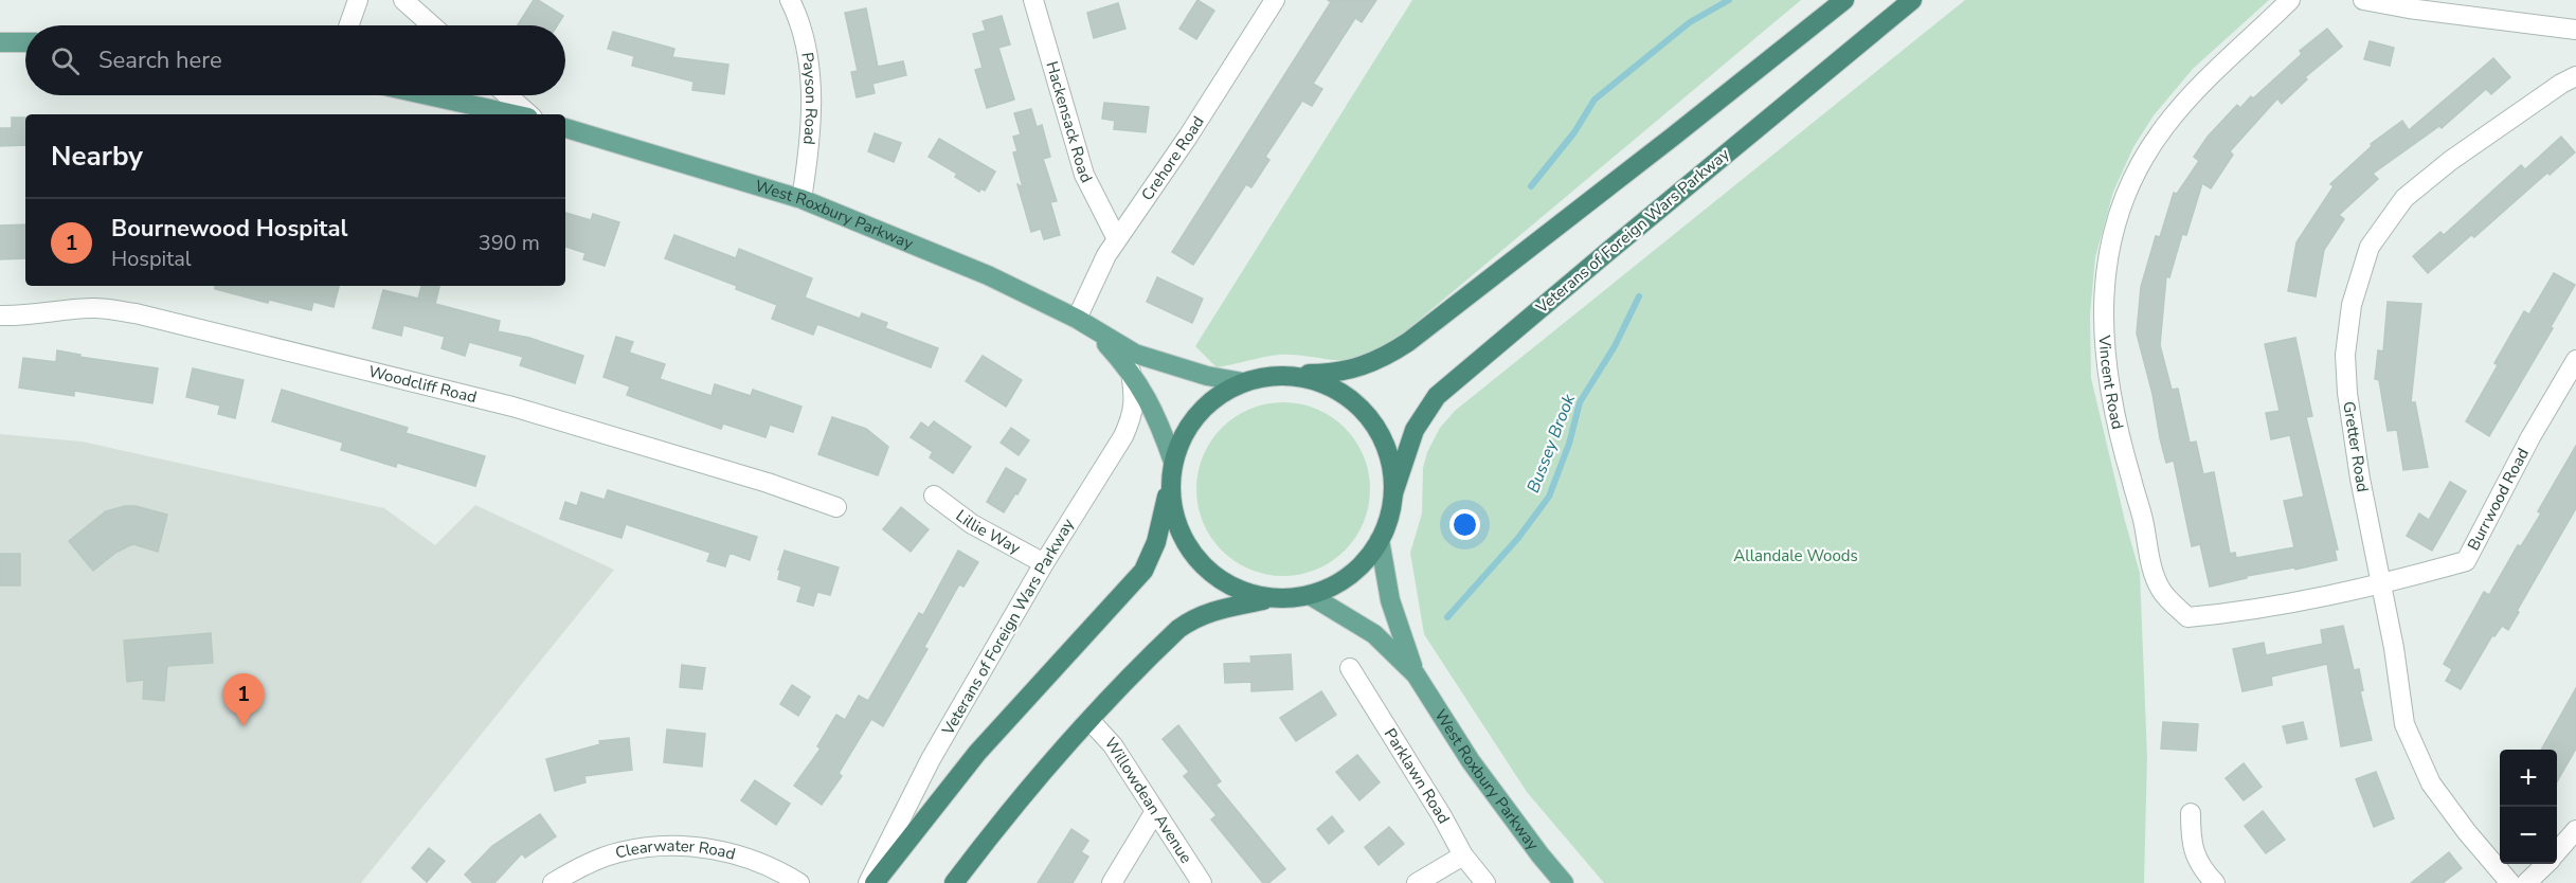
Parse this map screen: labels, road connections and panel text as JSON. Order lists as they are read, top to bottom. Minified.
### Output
{"streets":{"highway":["Veterans of Foreign Wars Parkway"],"main road":["West Roxbury Parkway"],"street":["Payson Road","Hackensack Road","Crehore Road","Vincent Road","Woodcliff Road","Gretter Road","Burrwood Road","Lillie Way","Parklawn Road","Willowdean Avenue","Clearwater Road"]},"crossings":[["Payson Road","West Roxbury Parkway"],["Hackensack Road","Crehore Road"],["Crehore Road","West Roxbury Parkway"],["West Roxbury Parkway","Veterans of Foreign Wars Parkway"],["Veterans of Foreign Wars Parkway","Lillie Way"],["Vincent Road","Gretter Road"],["Vincent Road","Burrwood Road"],["Gretter Road","Burrwood Road"]],"water":["Bussey Brook"],"parks":["Allandale Woods"],"page":{"search":"Search here","heading":"Nearby","list":[{"mark":"1","name":"Bournewood Hospital","note":"Hospital","value":"390 m"}],"pins":"1","map_buttons":["+","−"]}}
